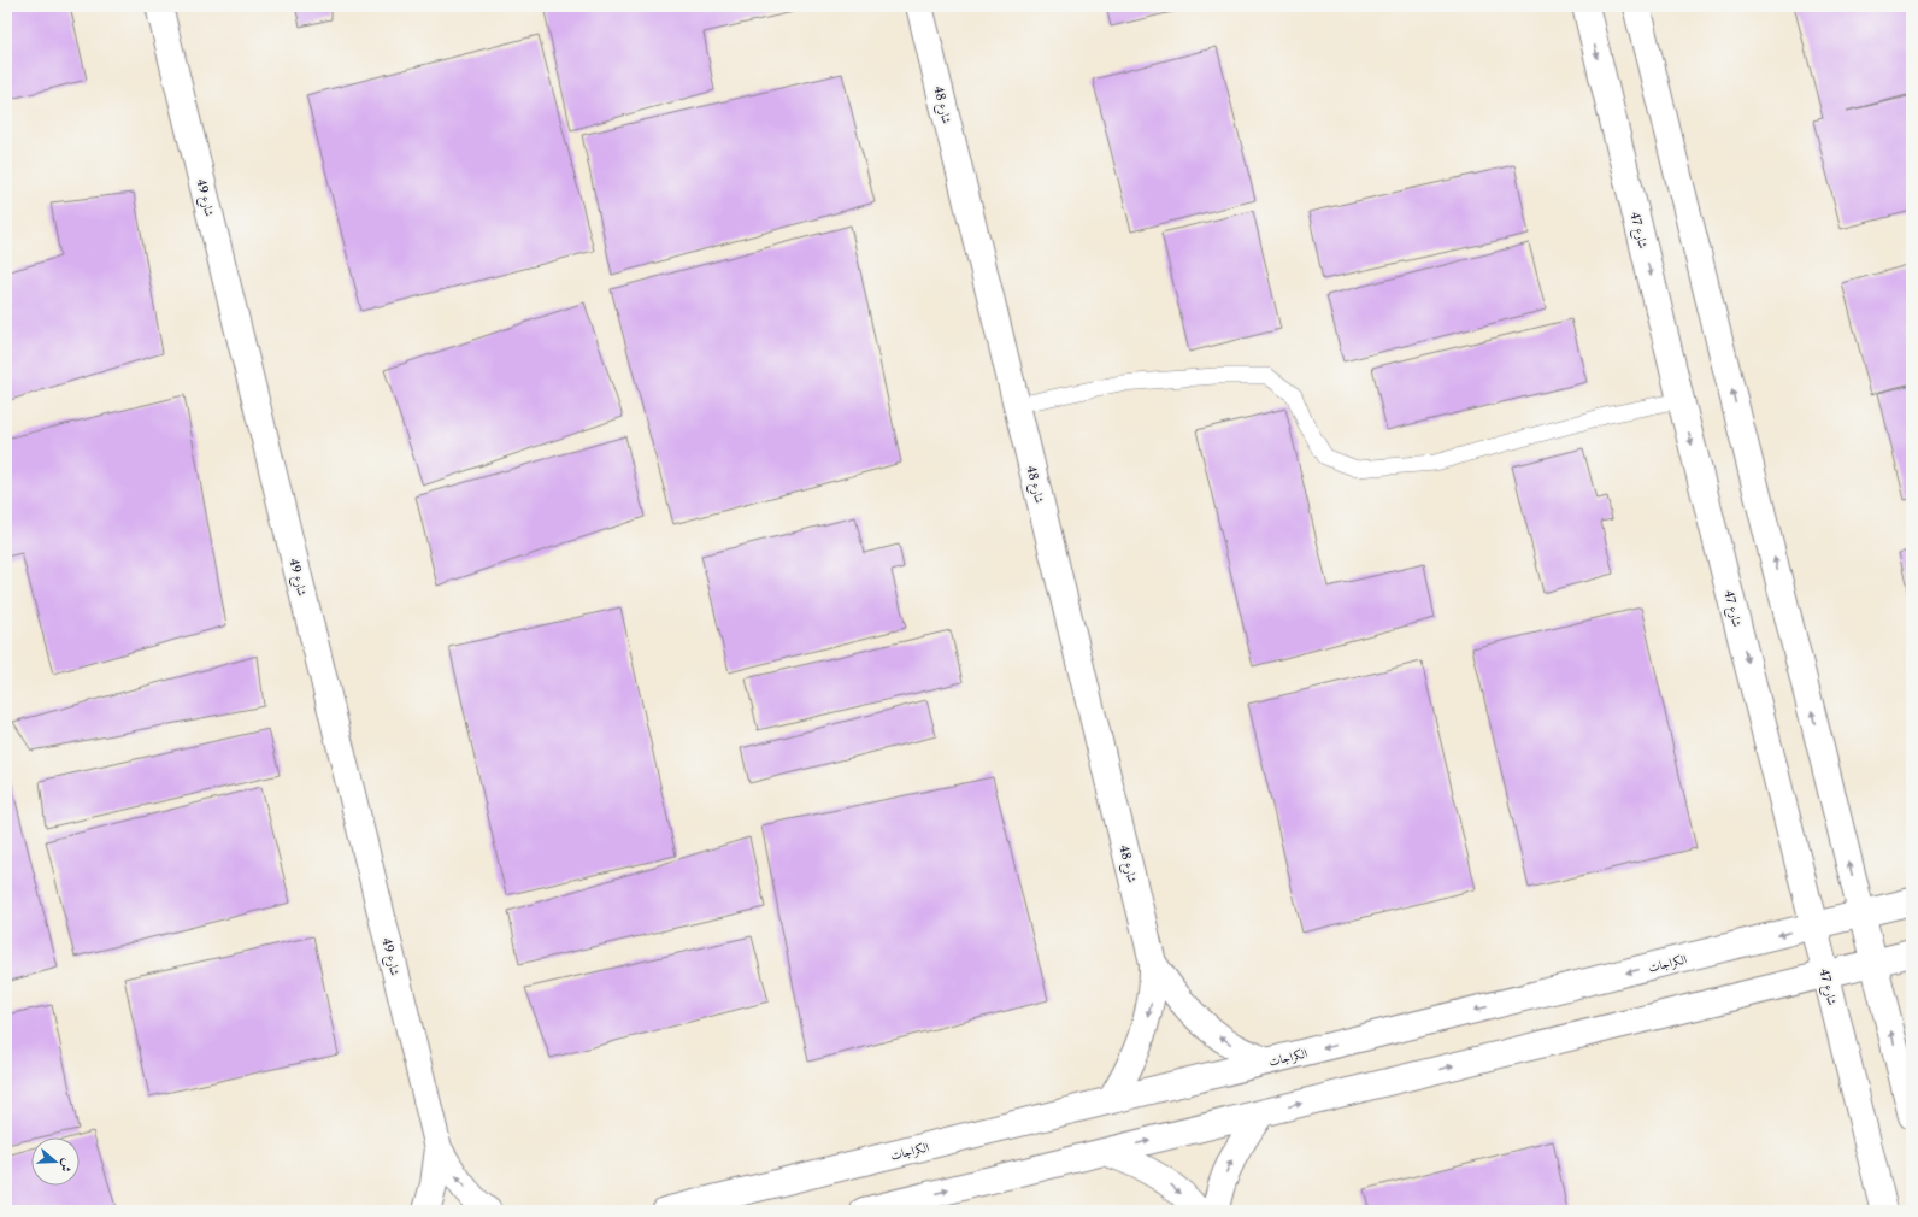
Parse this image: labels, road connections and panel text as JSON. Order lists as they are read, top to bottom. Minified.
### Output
{"streets":{"street":["شارع 48","شارع 49","شارع 47","الكراجات"]},"crossings":[["شارع 48","الكراجات"],["شارع 47","الكراجات"]],"north":"right"}
